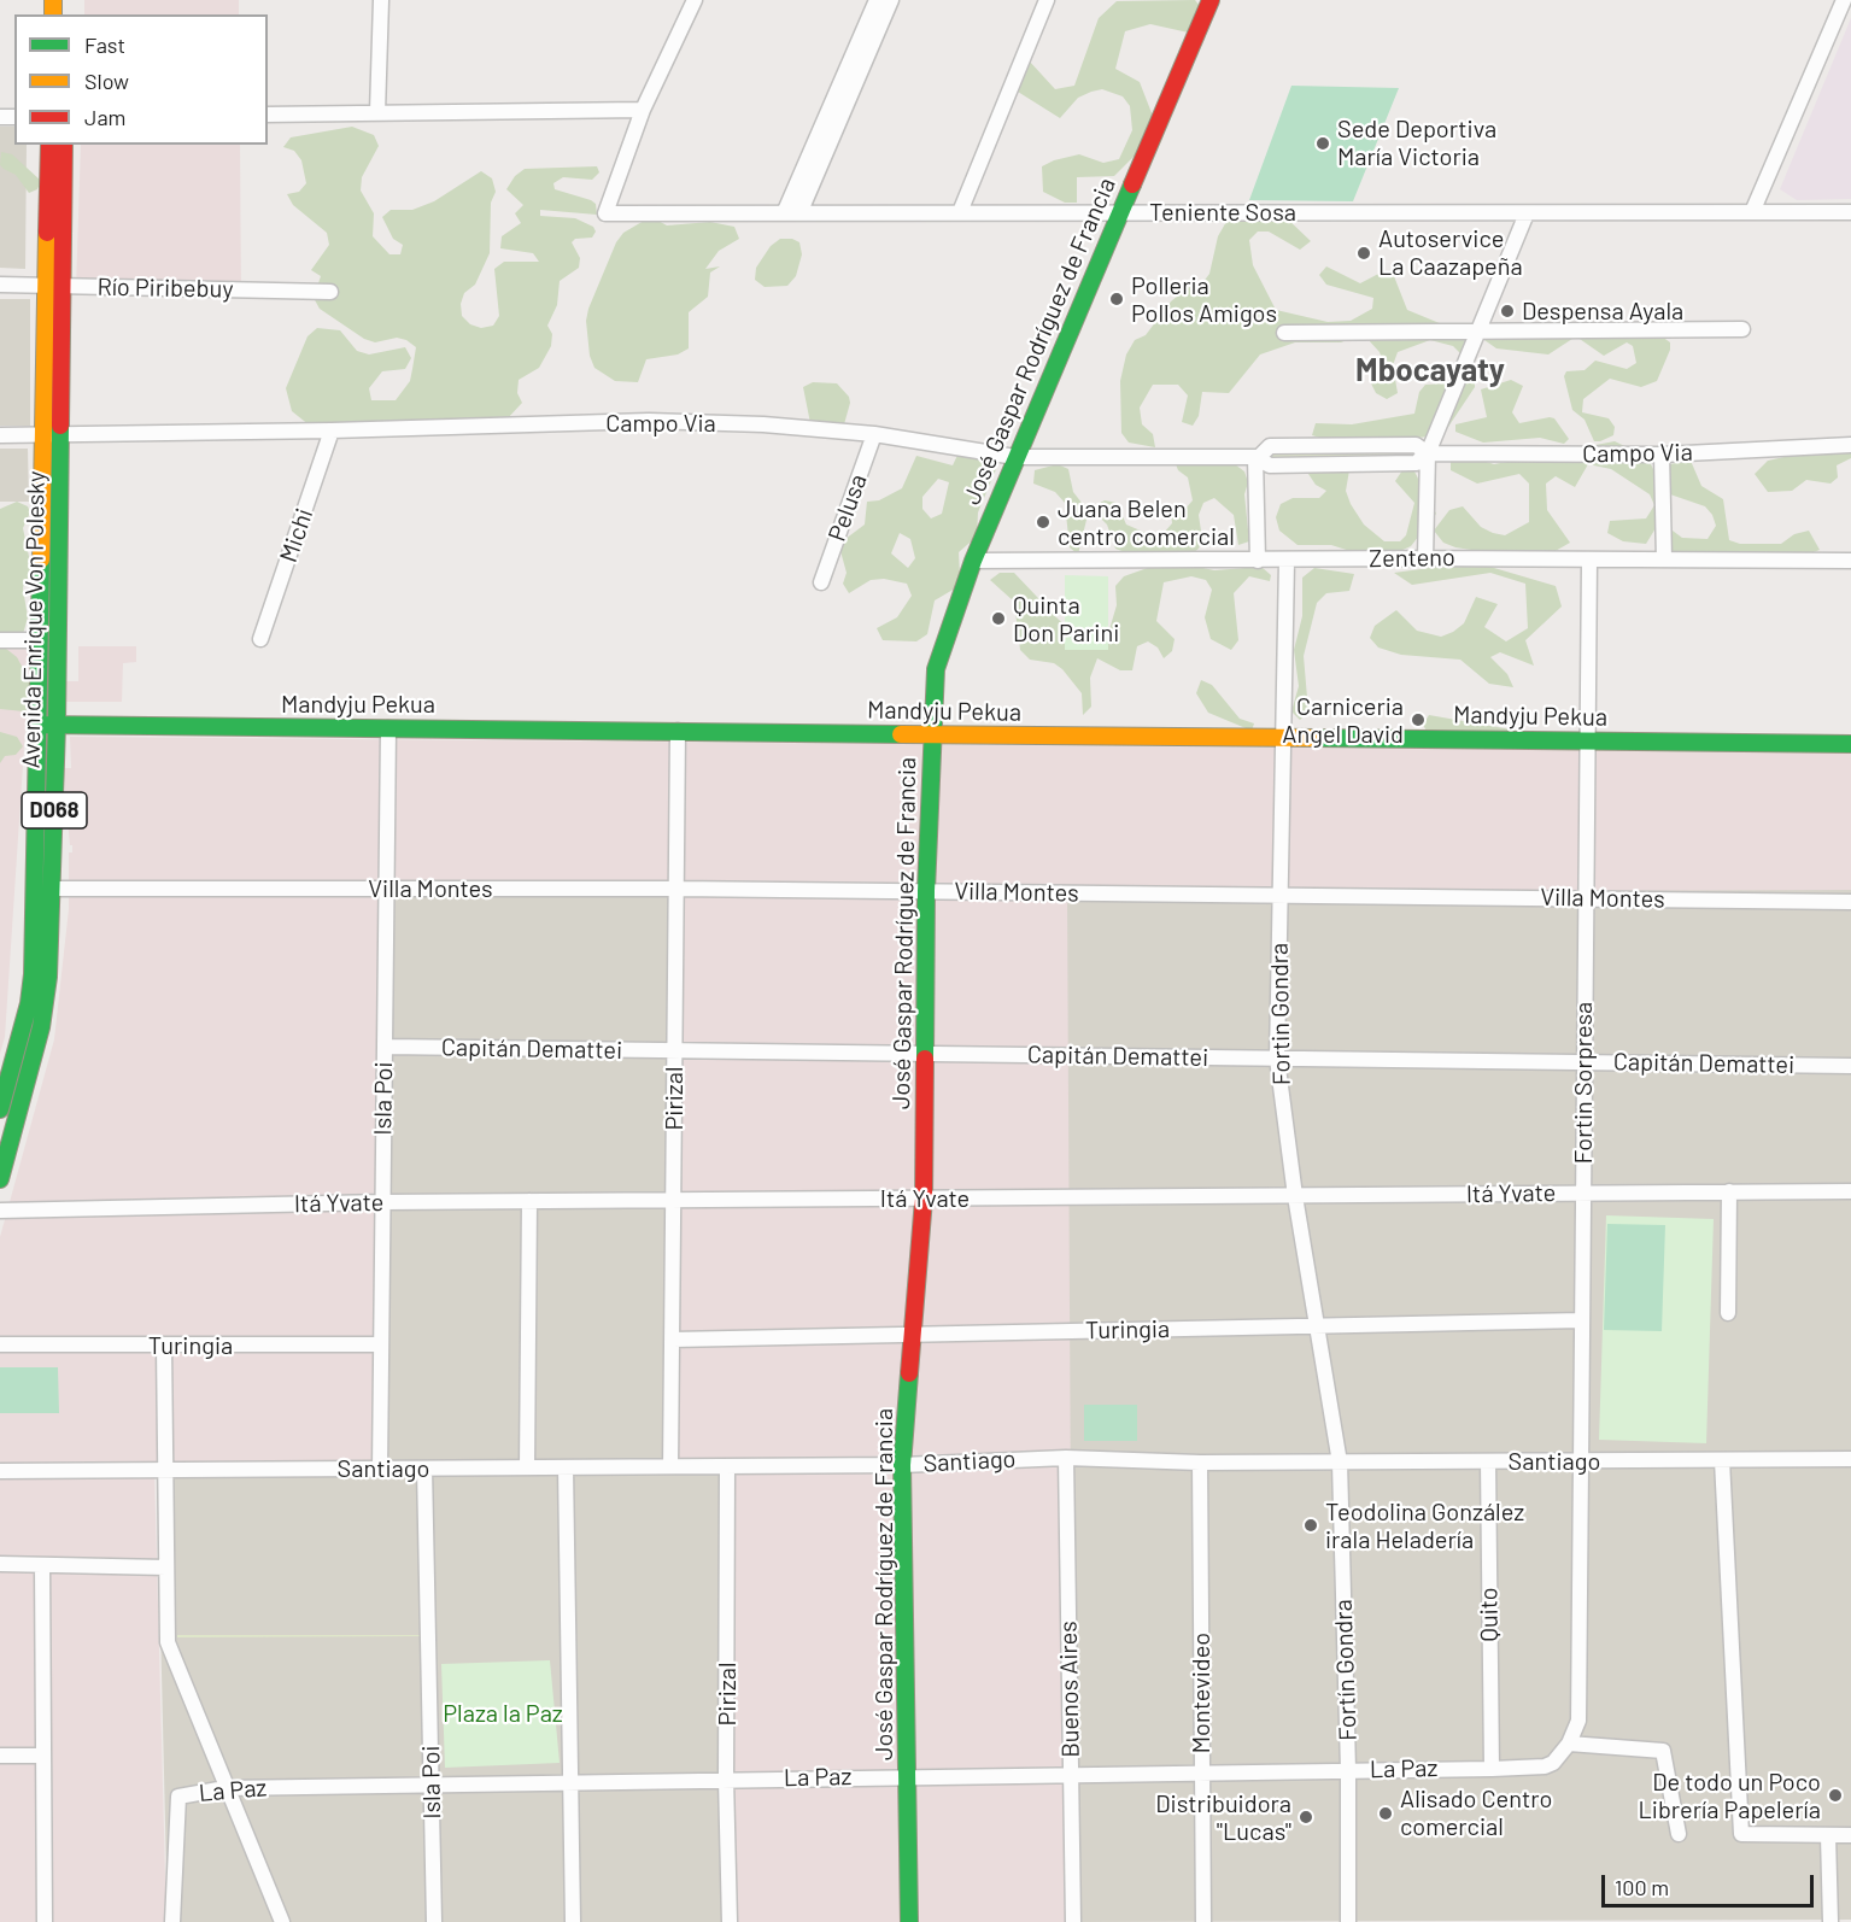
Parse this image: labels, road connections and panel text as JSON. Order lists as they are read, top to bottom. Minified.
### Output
{"streets":{"street":["Teniente Sosa","Río Piribebuy","José Gaspar Rodríguez de Francia","Campo Via","Pelusa","Michi","Zenteno","Avenida Enrique Von Polesky","Mandyju Pekua","D068","Villa Montes","Fortin Gondra","Capitán Demattei","Fortin Sorpresa","Isla Poi","Pirizal","Itá Yvate","Turingia","Santiago","Quito","Fortín Gondra","Buenos Aires","Montevideo","La Paz"]},"crossings":[["Teniente Sosa","José Gaspar Rodríguez de Francia"],["Río Piribebuy","Avenida Enrique Von Polesky"],["José Gaspar Rodríguez de Francia","Campo Via"],["José Gaspar Rodríguez de Francia","Zenteno"],["José Gaspar Rodríguez de Francia","Mandyju Pekua"],["José Gaspar Rodríguez de Francia","Villa Montes"],["José Gaspar Rodríguez de Francia","Capitán Demattei"],["José Gaspar Rodríguez de Francia","Itá Yvate"],["José Gaspar Rodríguez de Francia","Turingia"],["José Gaspar Rodríguez de Francia","Santiago"],["José Gaspar Rodríguez de Francia","La Paz"],["Campo Via","Pelusa"],["Campo Via","Michi"],["Campo Via","Avenida Enrique Von Polesky"],["Zenteno","Fortin Gondra"],["Zenteno","Fortin Sorpresa"],["Avenida Enrique Von Polesky","Mandyju Pekua"],["Avenida Enrique Von Polesky","Villa Montes"],["Mandyju Pekua","Fortin Gondra"],["Mandyju Pekua","Fortin Sorpresa"],["Mandyju Pekua","Isla Poi"],["Mandyju Pekua","Pirizal"],["Villa Montes","Fortin Gondra"],["Villa Montes","Fortin Sorpresa"],["Villa Montes","Isla Poi"],["Villa Montes","Pirizal"],["Fortin Gondra","Capitán Demattei"],["Fortin Gondra","Itá Yvate"],["Fortin Gondra","Turingia"],["Fortin Gondra","Santiago"],["Fortin Gondra","Fortín Gondra"],["Capitán Demattei","Fortin Sorpresa"],["Capitán Demattei","Isla Poi"],["Capitán Demattei","Pirizal"],["Fortin Sorpresa","Itá Yvate"],["Fortin Sorpresa","Turingia"],["Fortin Sorpresa","Santiago"],["Fortin Sorpresa","La Paz"],["Isla Poi","Itá Yvate"],["Isla Poi","Turingia"],["Isla Poi","Santiago"],["Isla Poi","La Paz"],["Pirizal","Itá Yvate"],["Pirizal","Turingia"],["Pirizal","Santiago"],["Pirizal","La Paz"],["Santiago","Quito"],["Santiago","Fortín Gondra"],["Santiago","Buenos Aires"],["Santiago","Montevideo"],["Quito","La Paz"],["Fortín Gondra","La Paz"],["Buenos Aires","La Paz"],["Montevideo","La Paz"]],"districts":["Mbocayaty"],"parks":["Plaza la Paz"],"places":["Sede Deportiva María Victoria","Autoservice La Caazapeña","Polleria Pollos Amigos","Despensa Ayala","Juana Belen centro comercial","Quinta Don Parini","Carniceria Angel David","Teodolina González irala Heladería","De todo un Poco Librería Papelería","Alisado Centro comercial","Distribuidora \"Lucas\""],"legend":["Fast","Slow","Jam"],"scale_bar":"100 m"}
